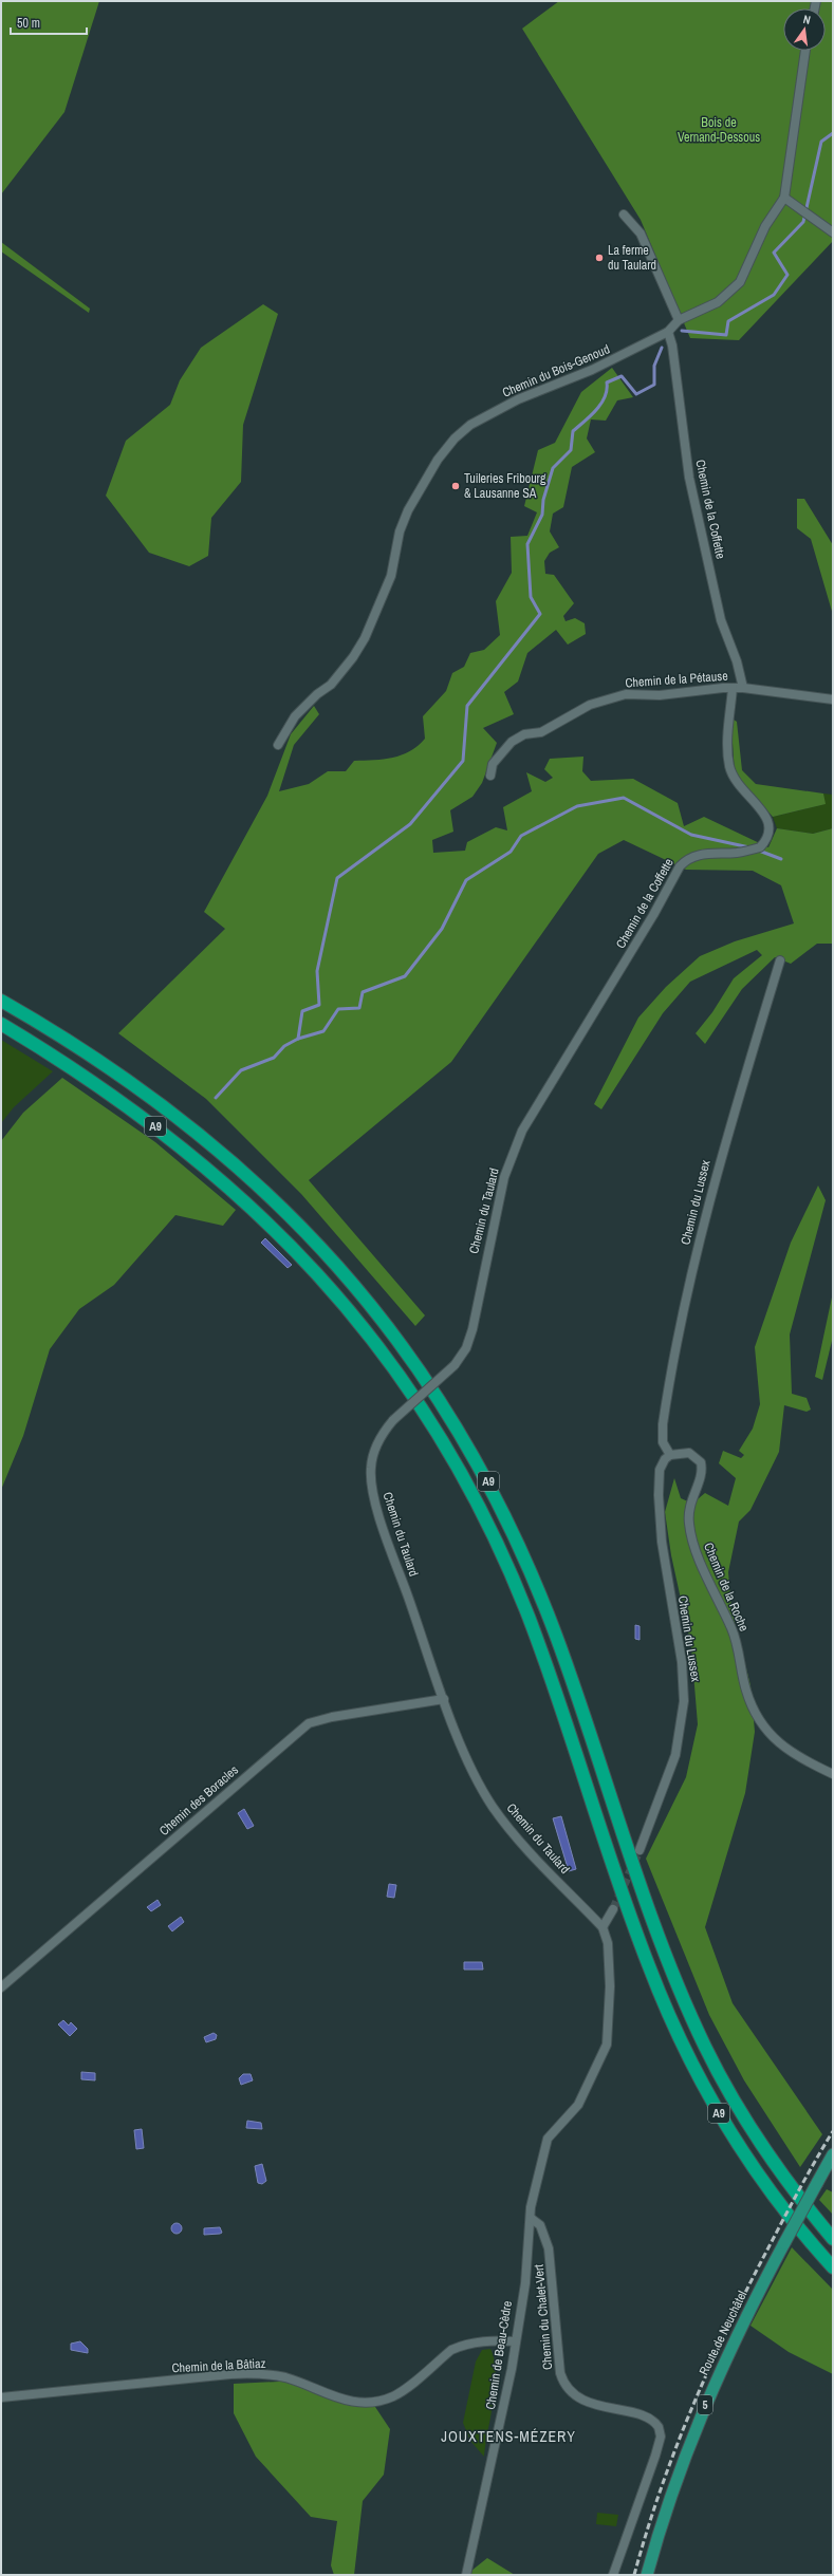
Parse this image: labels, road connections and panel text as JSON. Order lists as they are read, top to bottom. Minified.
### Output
{"streets":{"highway":["A9"],"main road":["Route de Neuchâtel","5"],"street":["Chemin du Bois-Genoud","Chemin de la Coffette","Chemin de la Pétause","Chemin du Lussex","Chemin du Taulard","Chemin de la Roche","Chemin des Boracles","Chemin du Chalet-Vert","Chemin de Beau-Cèdre","Chemin de la Bâtiaz"]},"crossings":[["Chemin du Bois-Genoud","Chemin de la Coffette"],["Chemin de la Coffette","Chemin de la Pétause"],["Chemin de la Coffette","Chemin du Taulard"],["Chemin du Lussex","Chemin de la Roche"],["Chemin du Taulard","Chemin des Boracles"],["Chemin du Taulard","Chemin de Beau-Cèdre"],["Chemin du Chalet-Vert","Chemin de Beau-Cèdre"],["Chemin de Beau-Cèdre","Chemin de la Bâtiaz"]],"districts":["JOUXTENS-MÉZERY"],"parks":["Bois de Vernand-Dessous"],"places":["La ferme du Taulard","Tuileries Fribourg & Lausanne SA"],"scale_bar":"50 m","north":"top"}
